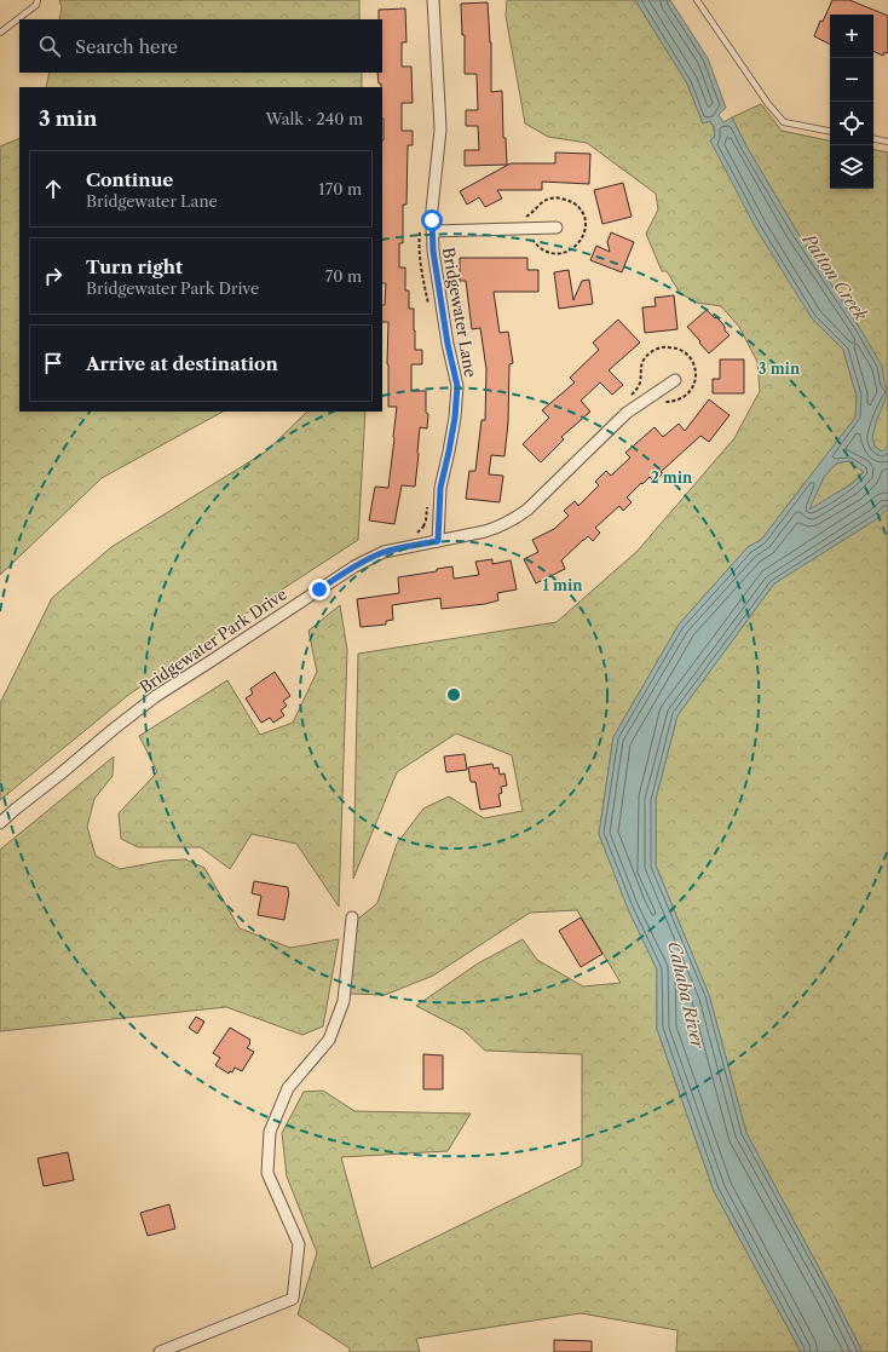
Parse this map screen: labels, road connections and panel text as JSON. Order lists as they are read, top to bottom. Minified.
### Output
{"streets":{"street":["Bridgewater Lane","Bridgewater Park Drive"]},"crossings":[["Bridgewater Lane","Bridgewater Park Drive"]],"water":["Patton Creek","Cahaba River"],"page":{"map_buttons":["+","−"],"search":"Search here","heading":["3 min","Walk · 240 m"],"list":[["Continue","Bridgewater Lane","170 m"],["Turn right","Bridgewater Park Drive","70 m"],"Arrive at destination"]},"rings":["3 min","2 min","1 min"]}
